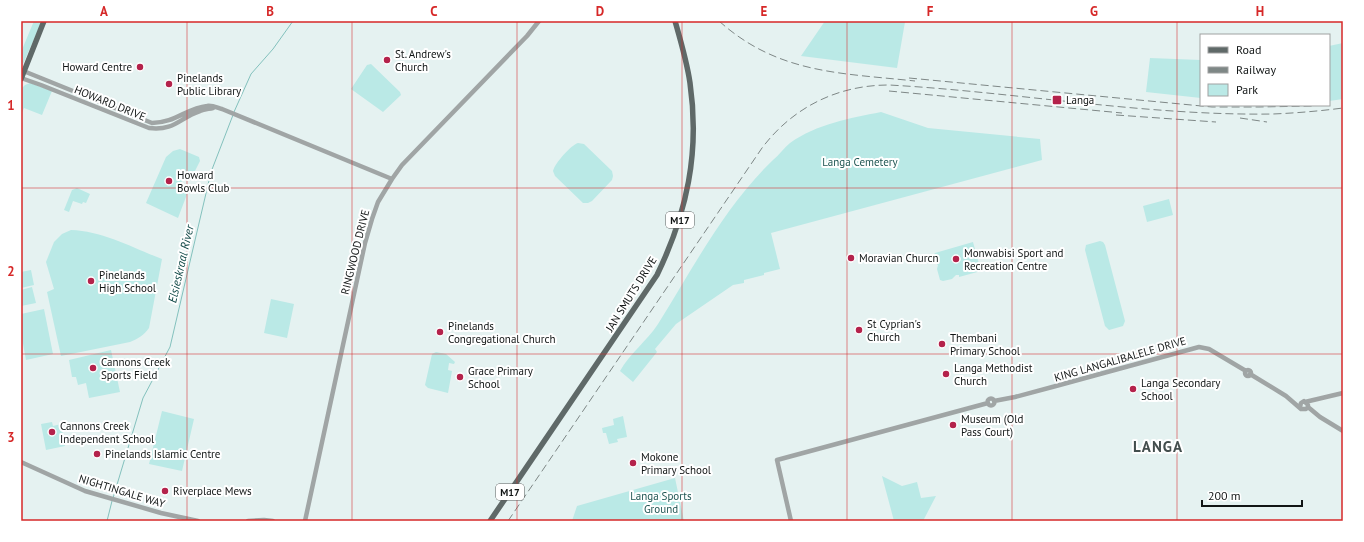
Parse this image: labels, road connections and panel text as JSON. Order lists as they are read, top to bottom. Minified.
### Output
{"streets":{"main road":["M17","JAN SMUTS DRIVE"],"street":["HOWARD DRIVE","RINGWOOD DRIVE","KING LANGALIBALELE DRIVE","NIGHTINGALE WAY"]},"crossings":[["HOWARD DRIVE","RINGWOOD DRIVE"]],"districts":["LANGA"],"water":["Elsieskraal River"],"parks":["Langa Cemetery","Langa Sports Ground"],"places":{"other":["St. Andrew's Church","Howard Centre","Pinelands Public Library","Howard Bowls Club","Moravian Churcn","Monwabisi Sport and Recreation Centre","Pinelands High School","St Cyprian's Church","Pinelands Congregational Church","Thembani Primary School","Cannons Creek Sports Field","Langa Methodist Church","Grace Primary School","Langa Secondary School","Museum (Old Pass Court)","Cannons Creek Independent School","Pinelands Islamic Centre","Mokone Primary School","Riverplace Mews"],"transit":["Langa"]},"legend":["Road","Railway","Park"],"scale_bar":"200 m","grid":{"columns":["A","B","C","D","E","F","G","H"],"rows":["1","2","3"]}}
